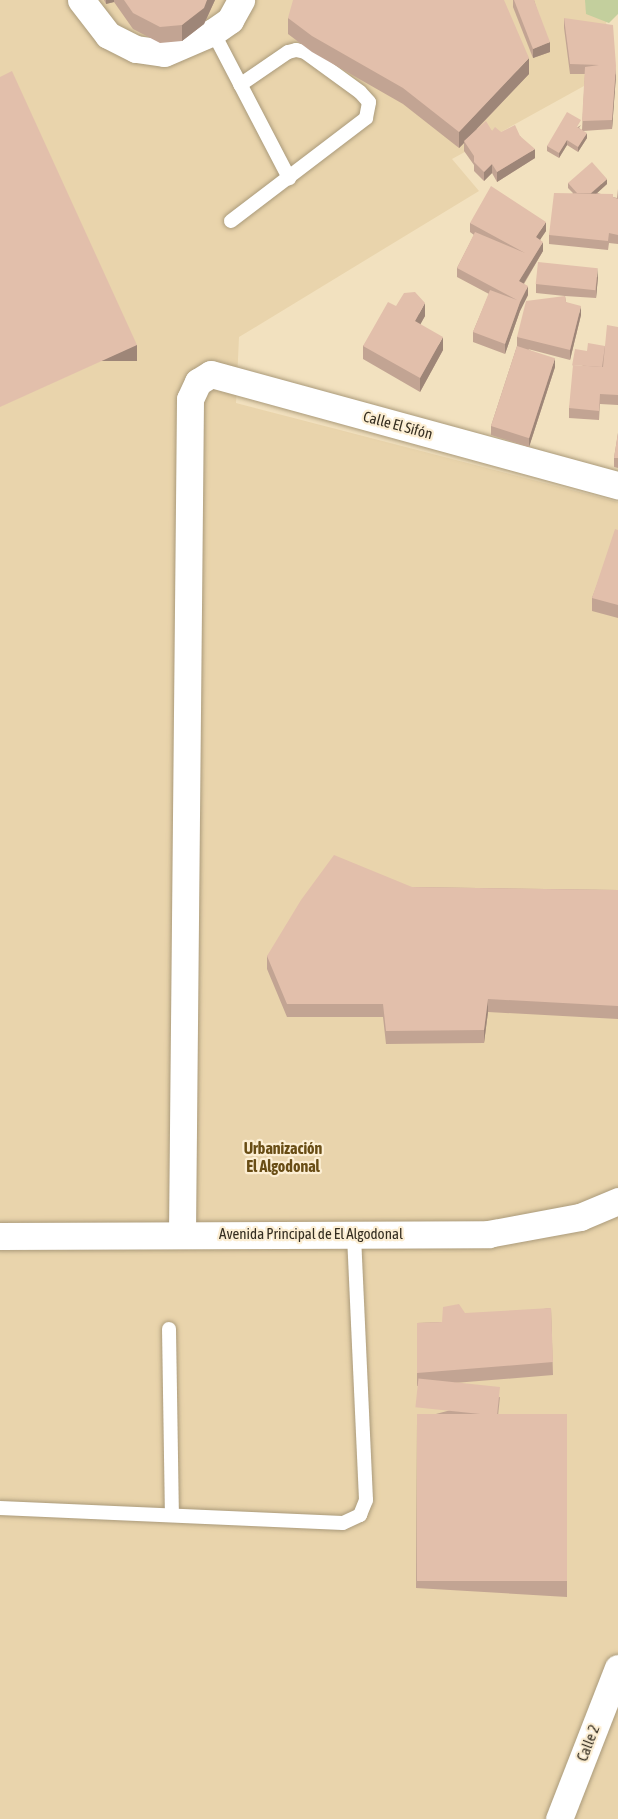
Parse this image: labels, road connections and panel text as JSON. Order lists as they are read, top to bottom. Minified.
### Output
{"streets":{"street":["Calle El Sifón","Avenida Principal de El Algodonal","Calle 2"]},"crossings":[["Calle El Sifón","Avenida Principal de El Algodonal"]],"districts":["Urbanización El Algodonal"]}
